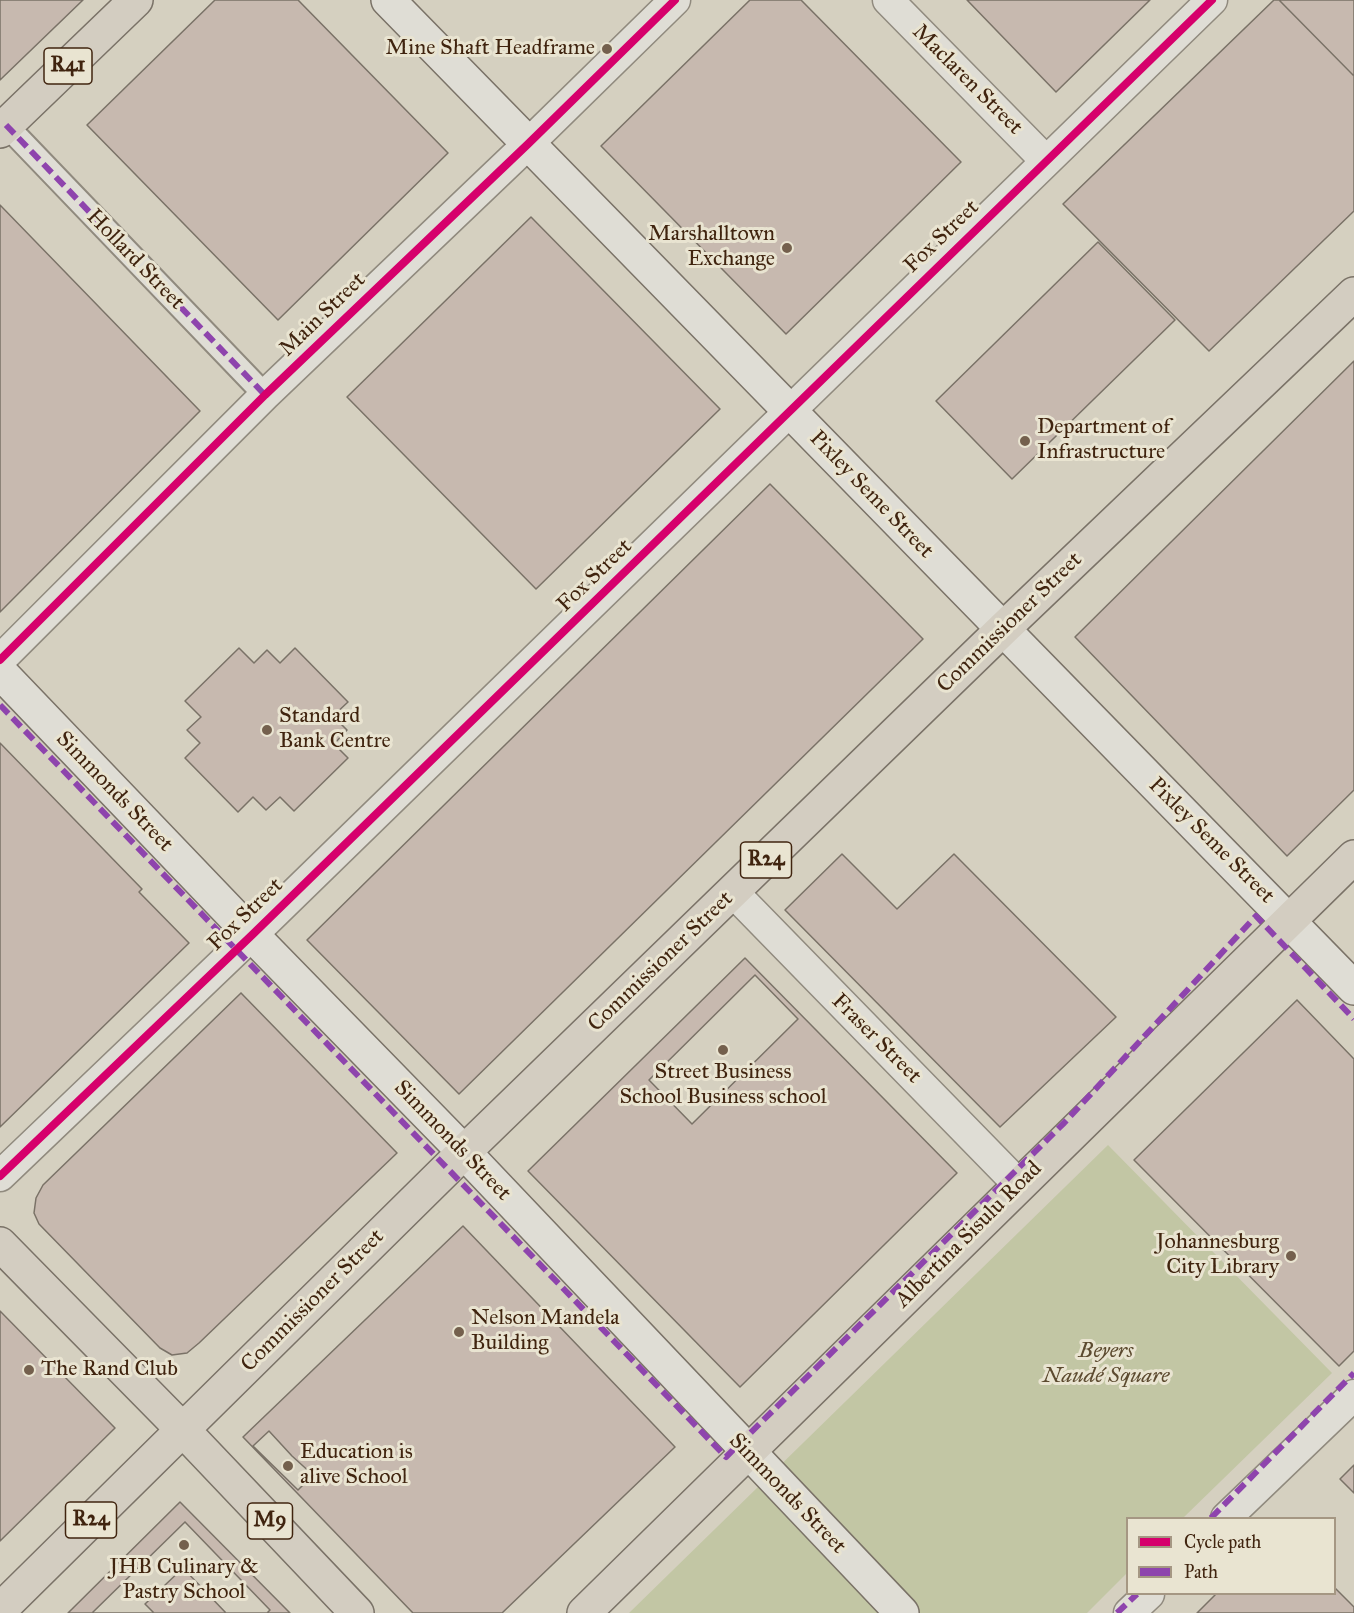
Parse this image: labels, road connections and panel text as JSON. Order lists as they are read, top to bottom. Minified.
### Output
{"streets":{"main road":["R41","Pixley Seme Street","Commissioner Street","Simmonds Street","R24","Albertina Sisulu Road","M9"],"street":["Maclaren Street","Fox Street","Hollard Street","Main Street","Fraser Street"]},"crossings":[["R41","Hollard Street"],["Maclaren Street","Fox Street"],["Fox Street","Pixley Seme Street"],["Fox Street","Simmonds Street"],["Hollard Street","Main Street"],["Main Street","Pixley Seme Street"],["Pixley Seme Street","Commissioner Street"],["Pixley Seme Street","Albertina Sisulu Road"],["Commissioner Street","Simmonds Street"],["Commissioner Street","Fraser Street"],["Commissioner Street","M9"],["Simmonds Street","Albertina Sisulu Road"],["Fraser Street","Albertina Sisulu Road"]],"parks":["Beyers Naudé Square"],"places":["Mine Shaft Headframe","Marshalltown Exchange","Department of Infrastructure","Standard Bank Centre","Street Business School Business school","Johannesburg City Library","Nelson Mandela Building","The Rand Club","Education is alive School","JHB Culinary & Pastry School"],"legend":["Cycle path","Path"]}
